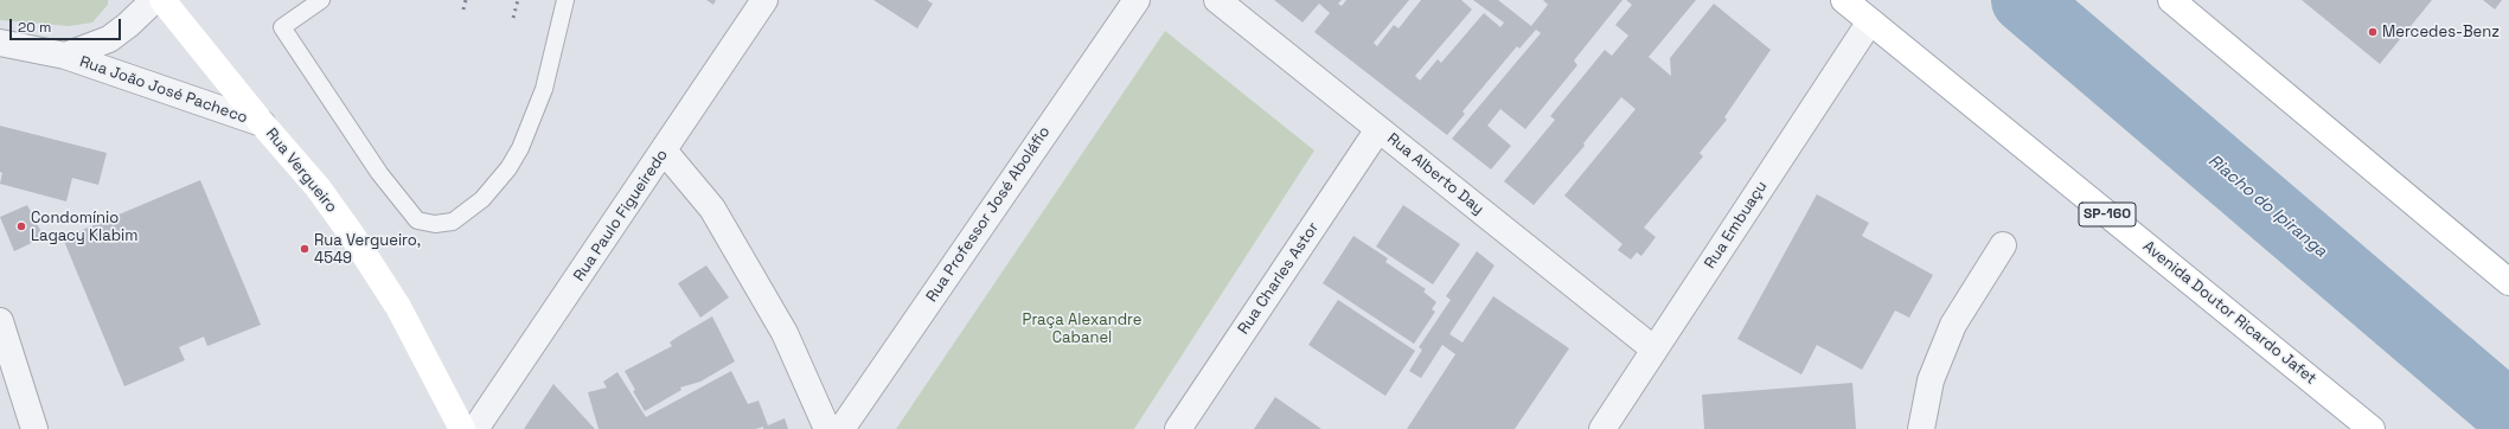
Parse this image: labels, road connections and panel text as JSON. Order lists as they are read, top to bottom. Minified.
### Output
{"streets":{"main road":["Rua Vergueiro","SP-160","Avenida Doutor Ricardo Jafet"],"street":["Rua João José Pacheco","Rua Alberto Day","Rua Professor José Aboláfio","Rua Paulo Figueiredo","Rua Embuaçu","Rua Charles Astor"]},"crossings":[["Rua João José Pacheco","Rua Vergueiro"],["Rua Alberto Day","Rua Embuaçu"],["Rua Alberto Day","Rua Charles Astor"],["Rua Embuaçu","Avenida Doutor Ricardo Jafet"]],"water":["Riacho do Ipiranga"],"parks":["Praça Alexandre Cabanel"],"places":["Mercedes-Benz","Condomínio Lagacy Klabim","Rua Vergueiro, 4549"],"scale_bar":"20 m"}
